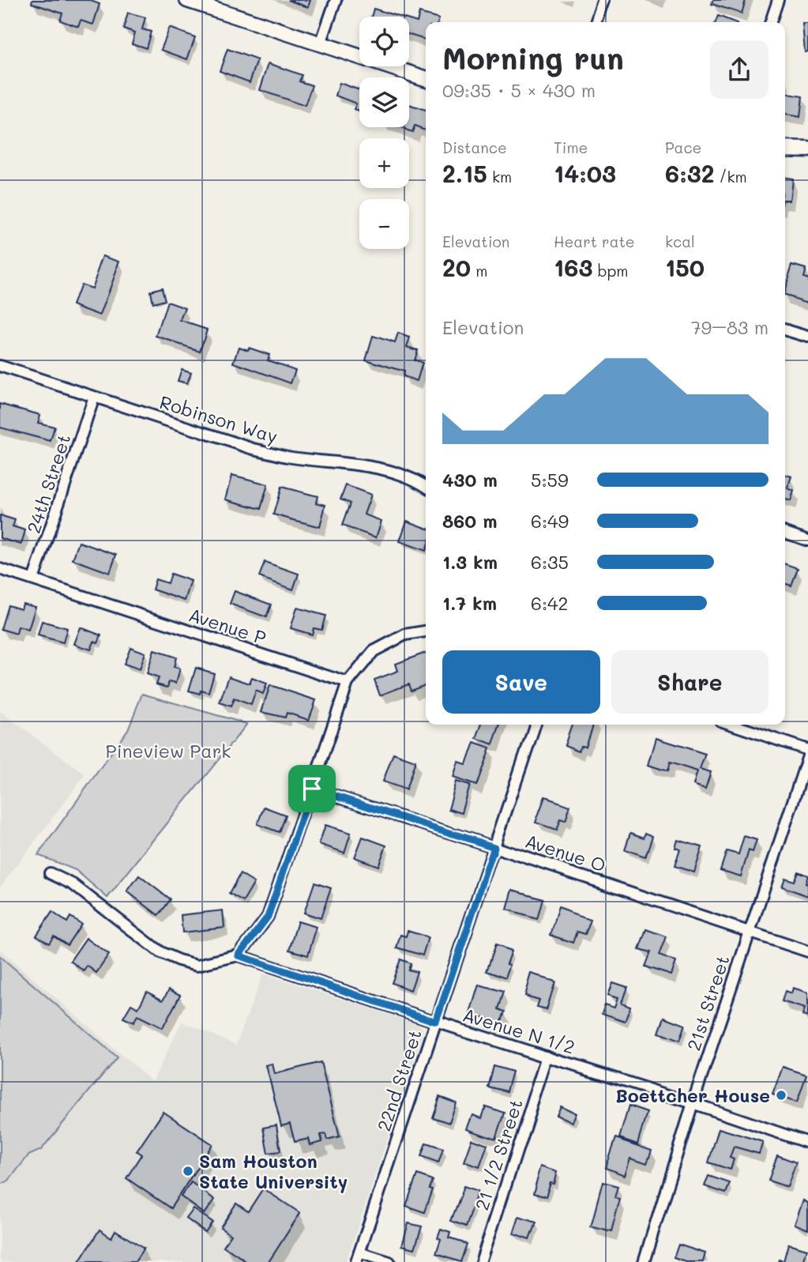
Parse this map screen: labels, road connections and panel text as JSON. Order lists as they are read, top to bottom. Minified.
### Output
{"streets":{"street":["Robinson Way","24th Street","Avenue P","Avenue O","21st Street","Avenue N 1/2","22nd Street","21 1/2 Street"]},"crossings":[["Robinson Way","24th Street"],["24th Street","Avenue P"],["Avenue O","21st Street"],["Avenue O","22nd Street"],["21st Street","Avenue N 1/2"],["Avenue N 1/2","22nd Street"],["Avenue N 1/2","21 1/2 Street"]],"parks":["Pineview Park"],"places":["Boettcher House","Sam Houston State University"],"page":{"map_buttons":["+","−"],"heading":["Morning run","09:35 · 5 × 430 m"],"stats":[["Distance","2.15 km"],["Time","14:03"],["Pace","6:32 /km"],["Elevation","20 m"],["Heart rate","163 bpm"],["kcal","150"]],"chart":["Elevation","79–83 m"],"list":[{"name":"430 m","note":"5:59"},{"name":"860 m","note":"6:49"},{"name":"1.3 km","note":"6:35"},{"name":"1.7 km","note":"6:42"}],"buttons":["Save","Share"]}}
